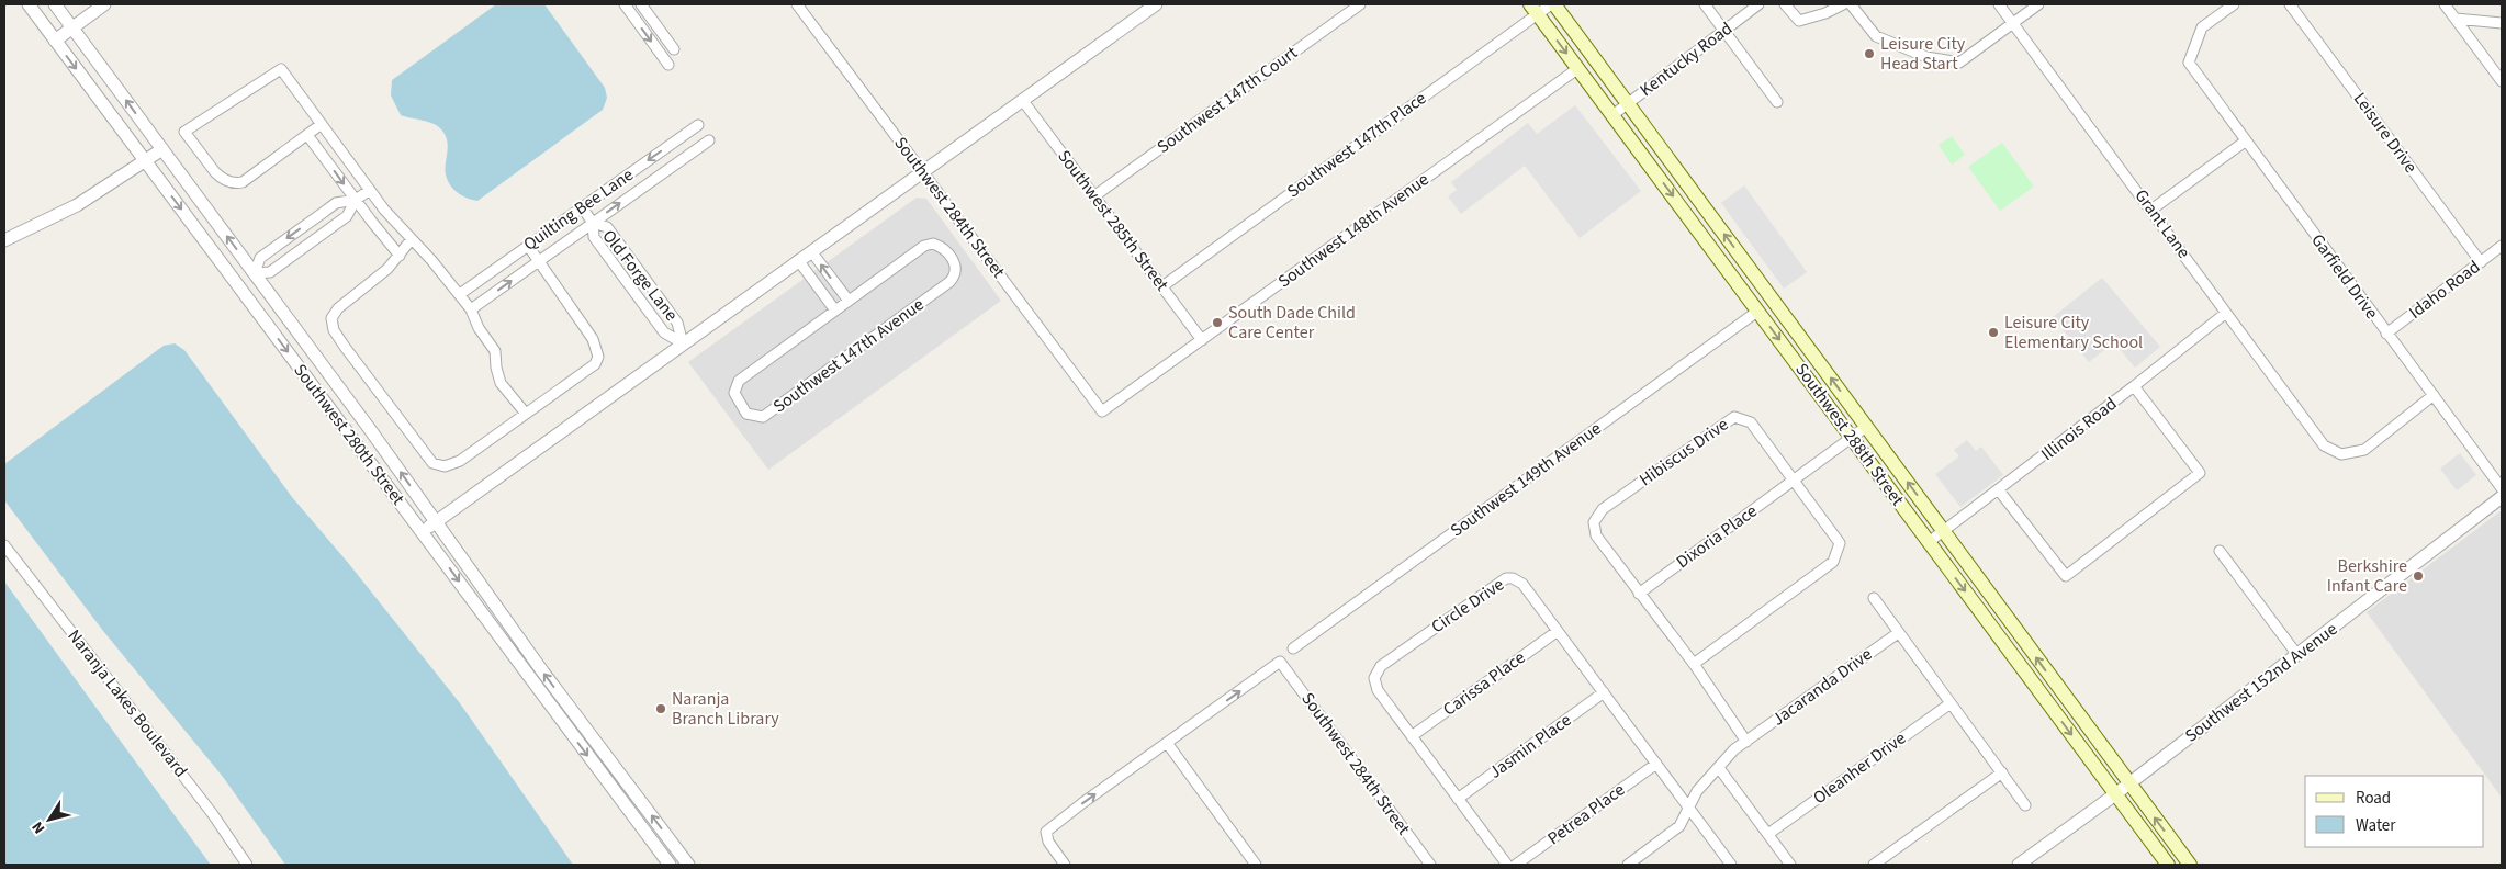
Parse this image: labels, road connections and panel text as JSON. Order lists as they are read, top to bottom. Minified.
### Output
{"streets":{"main road":["Southwest 288th Street"],"street":["Kentucky Road","Southwest 147th Court","Leisure Drive","Southwest 147th Place","Southwest 284th Street","Quilting Bee Lane","Southwest 285th Street","Grant Lane","Southwest 148th Avenue","Old Forge Lane","Garfield Drive","Idaho Road","Southwest 147th Avenue","Illinois Road","Southwest 280th Street","Hibiscus Drive","Southwest 149th Avenue","Dixoria Place","Circle Drive","Southwest 152nd Avenue","Carissa Place","Jacaranda Drive","Naranja Lakes Boulevard","Jasmin Place","Oleanher Drive","Petrea Place"]},"crossings":[["Kentucky Road","Southwest 288th Street"],["Southwest 147th Court","Southwest 285th Street"],["Leisure Drive","Idaho Road"],["Southwest 147th Place","Southwest 285th Street"],["Southwest 147th Place","Southwest 288th Street"],["Southwest 284th Street","Southwest 148th Avenue"],["Quilting Bee Lane","Old Forge Lane"],["Southwest 285th Street","Southwest 148th Avenue"],["Grant Lane","Garfield Drive"],["Grant Lane","Illinois Road"],["Southwest 148th Avenue","Southwest 288th Street"],["Garfield Drive","Idaho Road"],["Illinois Road","Southwest 288th Street"],["Southwest 288th Street","Southwest 149th Avenue"],["Southwest 288th Street","Dixoria Place"],["Southwest 288th Street","Southwest 152nd Avenue"],["Hibiscus Drive","Dixoria Place"],["Hibiscus Drive","Jacaranda Drive"],["Circle Drive","Carissa Place"],["Circle Drive","Jasmin Place"],["Circle Drive","Petrea Place"]],"places":["Leisure City Head Start","South Dade Child Care Center","Leisure City Elementary School","Berkshire Infant Care","Naranja Branch Library"],"legend":["Road","Water"],"north":"bottom left"}
